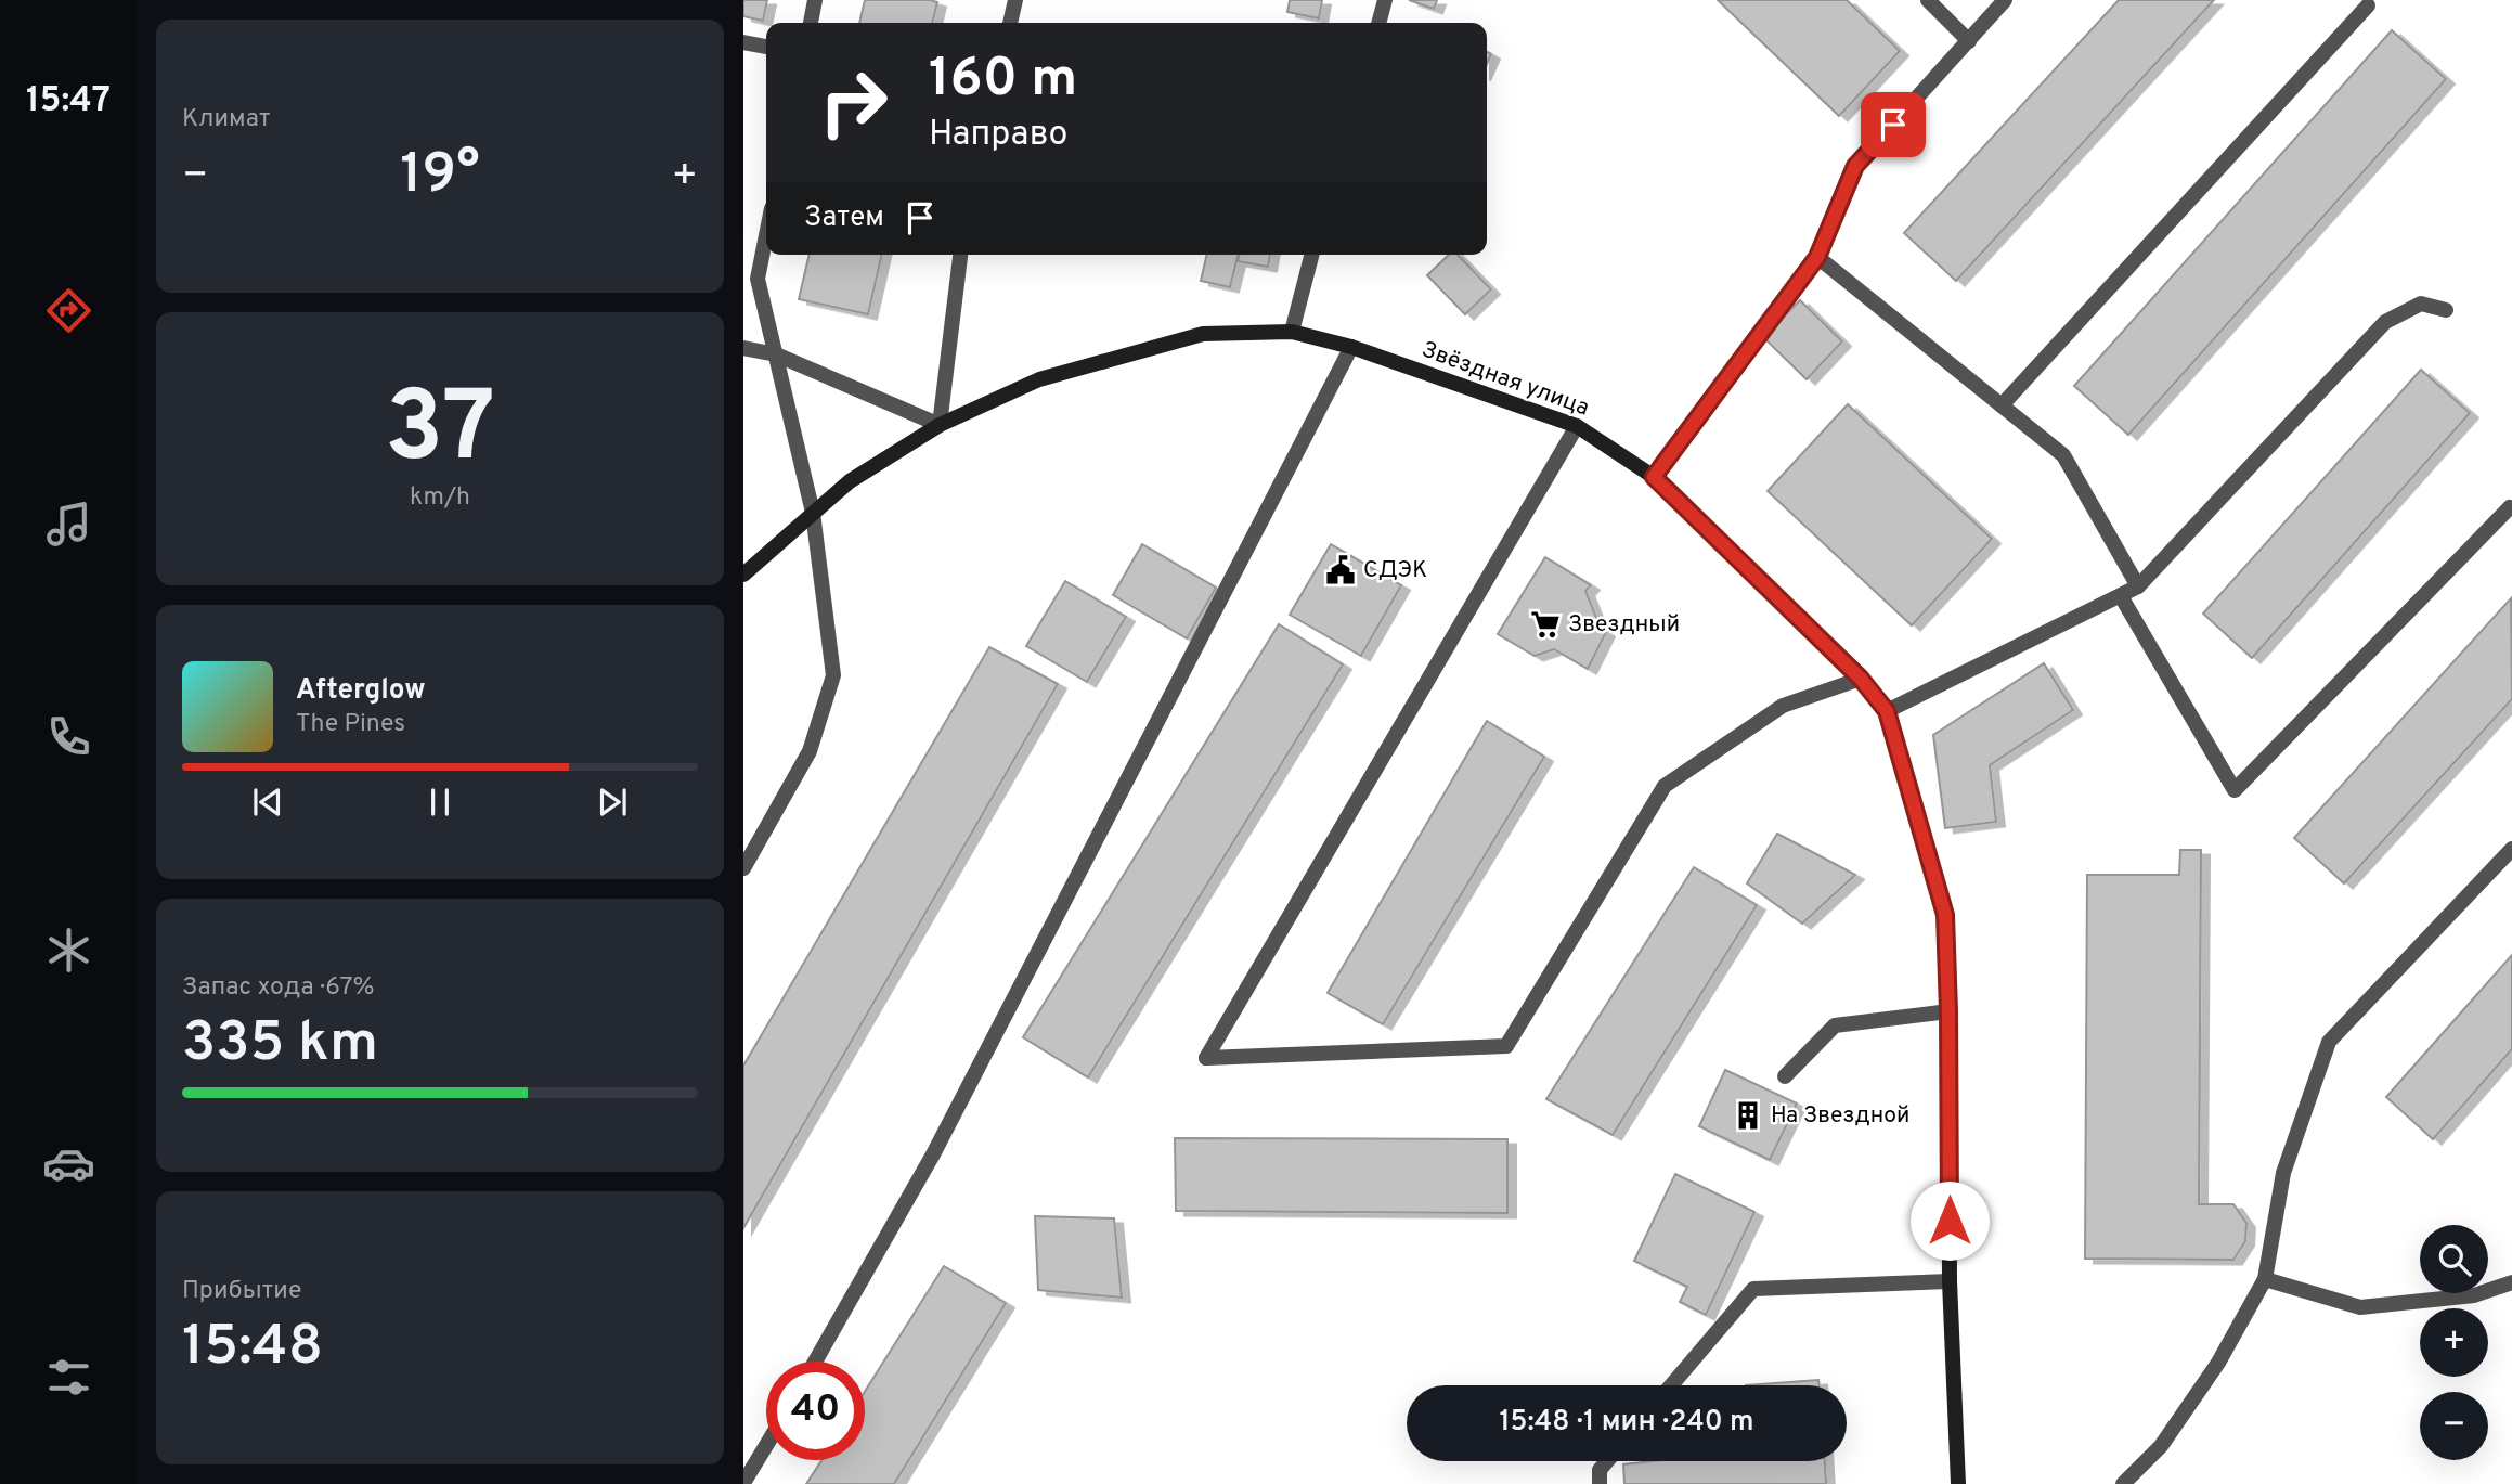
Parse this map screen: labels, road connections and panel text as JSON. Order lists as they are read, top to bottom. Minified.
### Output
{"streets":{"street":["Звёздная улица"]},"places":{"public building":["СДЭК"],"supermarket":["Звездный"],"building":["На Звездной"]},"page":{"tabs":"15:47","tile":["Климат",["37","km/h"],["Запас хода · 67%","335 km"],["Прибытие","15:48"]],"turn":["160 m","Направо"],"heat":["−","19°","+"],"then":"Затем","song":["Afterglow","The Pines"],"map_buttons":["+","−"],"limit":"40","trip":"15:48 · 1 мин · 240 m"}}
